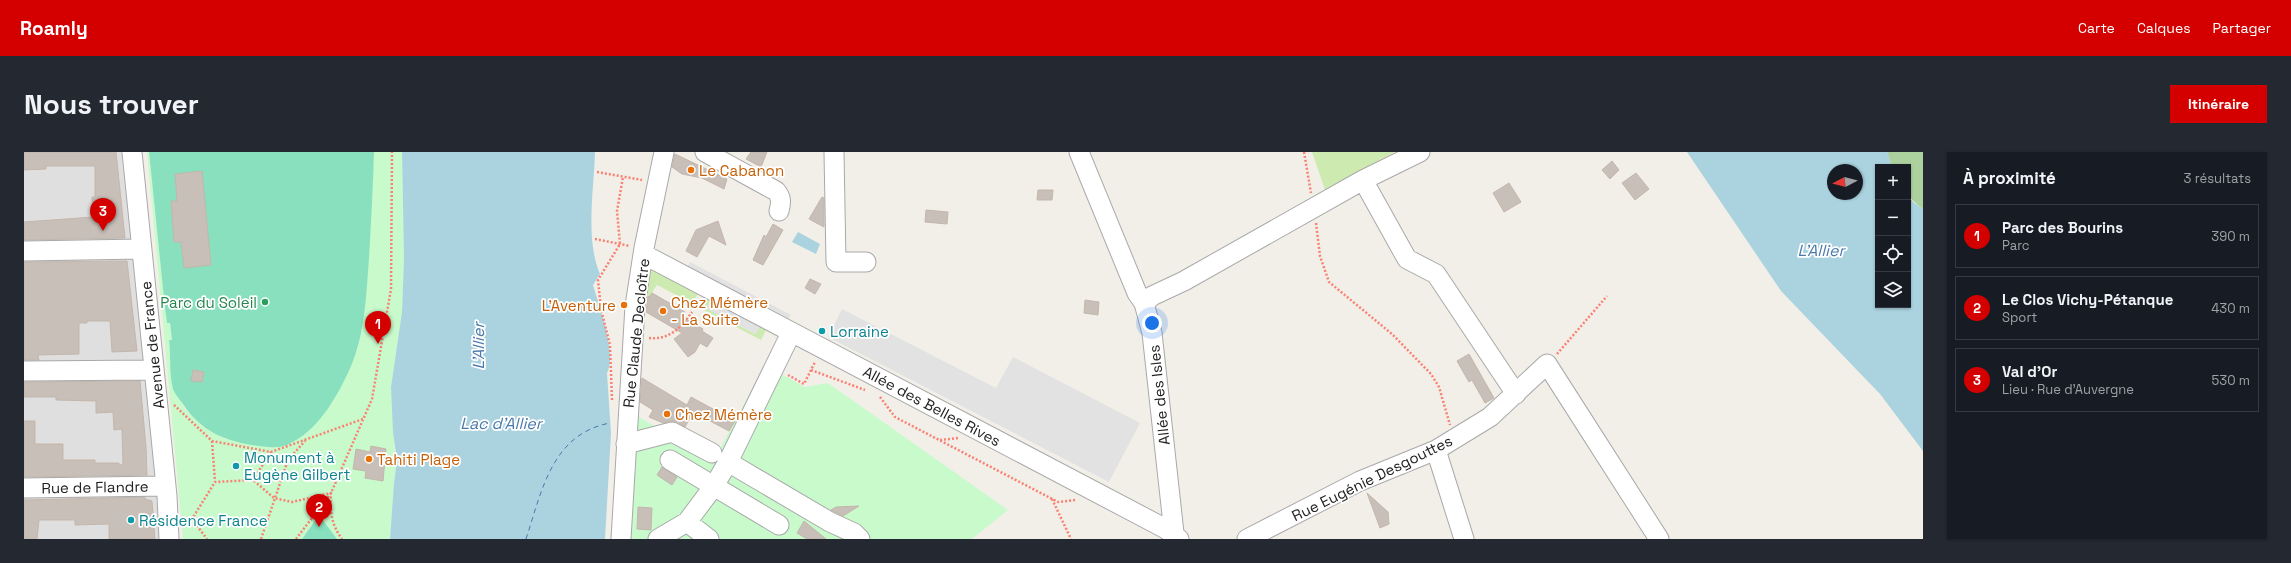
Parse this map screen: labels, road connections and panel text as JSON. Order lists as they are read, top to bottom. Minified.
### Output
{"streets":{"street":["Rue Claude Decloître","Avenue de France","Allée des Isles","Allée des Belles Rives","Rue Eugénie Desgouttes","Rue de Flandre"]},"crossings":[["Rue Claude Decloître","Allée des Belles Rives"],["Avenue de France","Rue de Flandre"],["Allée des Isles","Allée des Belles Rives"]],"water":["L'Allier","Lac d'Allier"],"places":["Le Cabanon","Parc du Soleil","L'Aventure","Chez Mémère - La Suite","Lorraine","Chez Mémère","Tahiti Plage","Monument à Eugène Gilbert","Résidence France"],"north":"left","page":{"header":"Roamly","nav":["Carte","Calques","Partager"],"buttons":"Itinéraire","title":"Nous trouver","heading":["À proximité","3 résultats"],"map_buttons":["+","−"],"pins":["3","1","2"],"list":[{"mark":"1","name":"Parc des Bourins","note":"Parc","value":"390 m"},{"mark":"2","name":"Le Clos Vichy-Pétanque","note":"Sport","value":"430 m"},{"mark":"3","name":"Val d'Or","note":"Lieu · Rue d'Auvergne","value":"530 m"}]}}
